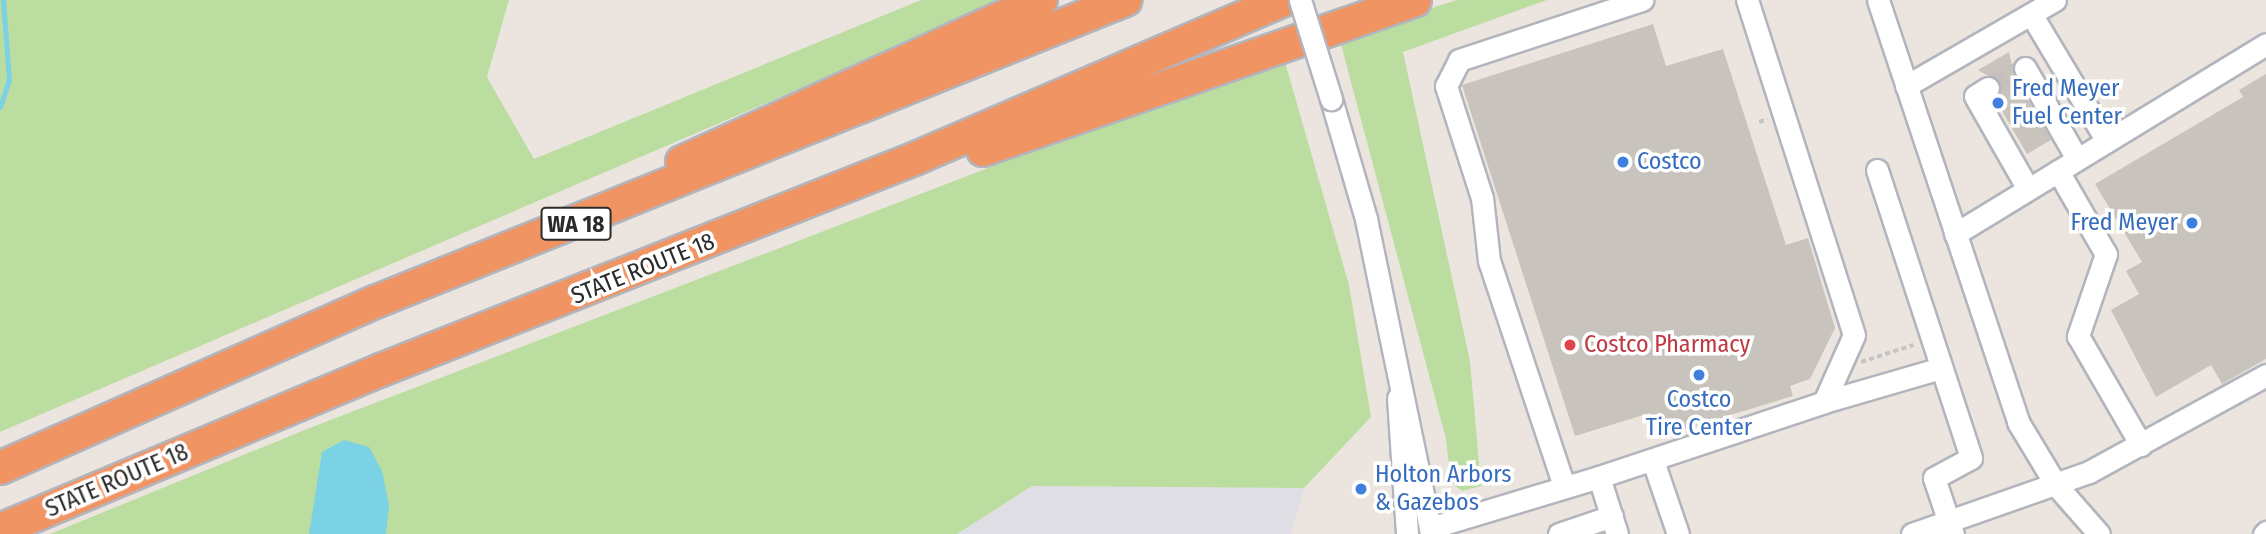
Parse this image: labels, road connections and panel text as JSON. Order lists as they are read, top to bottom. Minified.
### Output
{"streets":{"highway":["WA 18","STATE ROUTE 18"]},"places":["Fred Meyer Fuel Center","Costco","Fred Meyer","Costco Pharmacy","Costco Tire Center","Holton Arbors & Gazebos"]}
